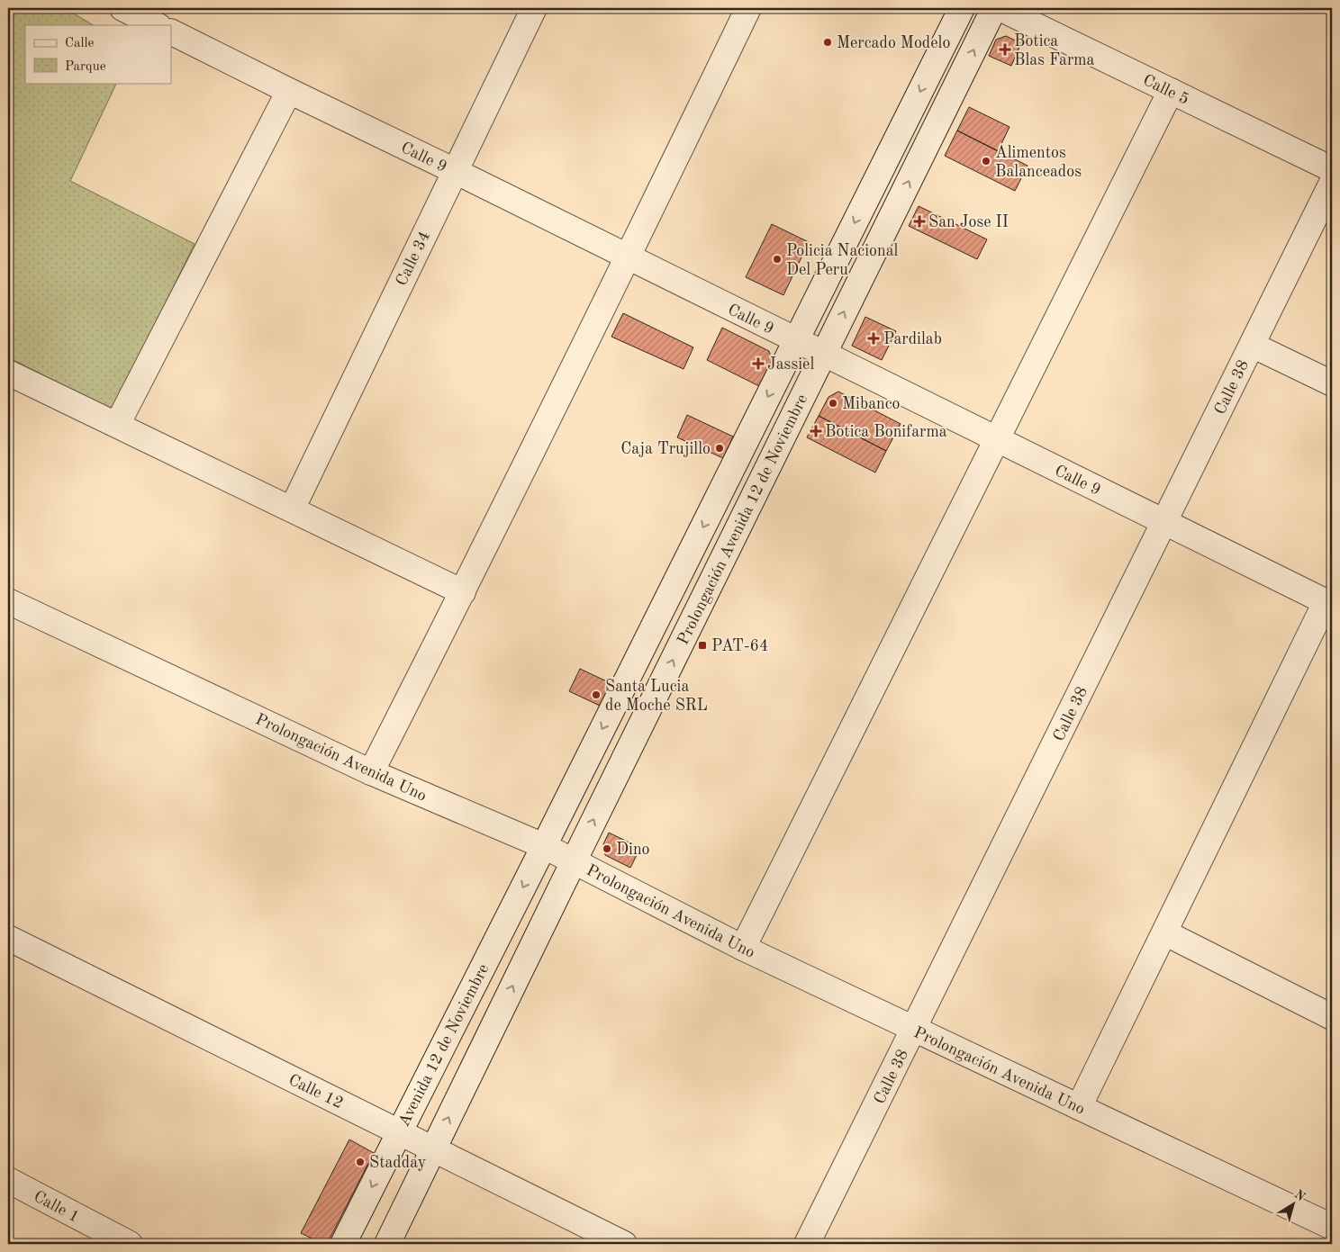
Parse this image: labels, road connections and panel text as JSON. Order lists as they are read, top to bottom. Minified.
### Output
{"streets":{"street":["Calle 5","Calle 9","Calle 34","Calle 38","Prolongación Avenida 12 de Noviembre","Prolongación Avenida Uno","Avenida 12 de Noviembre","Calle 12","Calle 1"]},"crossings":[["Calle 9","Calle 34"],["Calle 9","Calle 38"],["Calle 9","Prolongación Avenida 12 de Noviembre"],["Calle 38","Prolongación Avenida Uno"],["Prolongación Avenida 12 de Noviembre","Prolongación Avenida Uno"],["Prolongación Avenida 12 de Noviembre","Avenida 12 de Noviembre"],["Prolongación Avenida Uno","Avenida 12 de Noviembre"],["Avenida 12 de Noviembre","Calle 12"]],"places":{"other":["Mercado Modelo","Alimentos Balanceados","Policia Nacional Del Peru","Mibanco","Caja Trujillo","Santa Lucia de Moche SRL","Dino","Stadday"],"health":["Botica Blas Farma","San Jose II","Pardilab","Jassiel","Botica Bonifarma"],"transit":["PAT-64"]},"legend":["Calle","Parque"],"north":"top right"}
